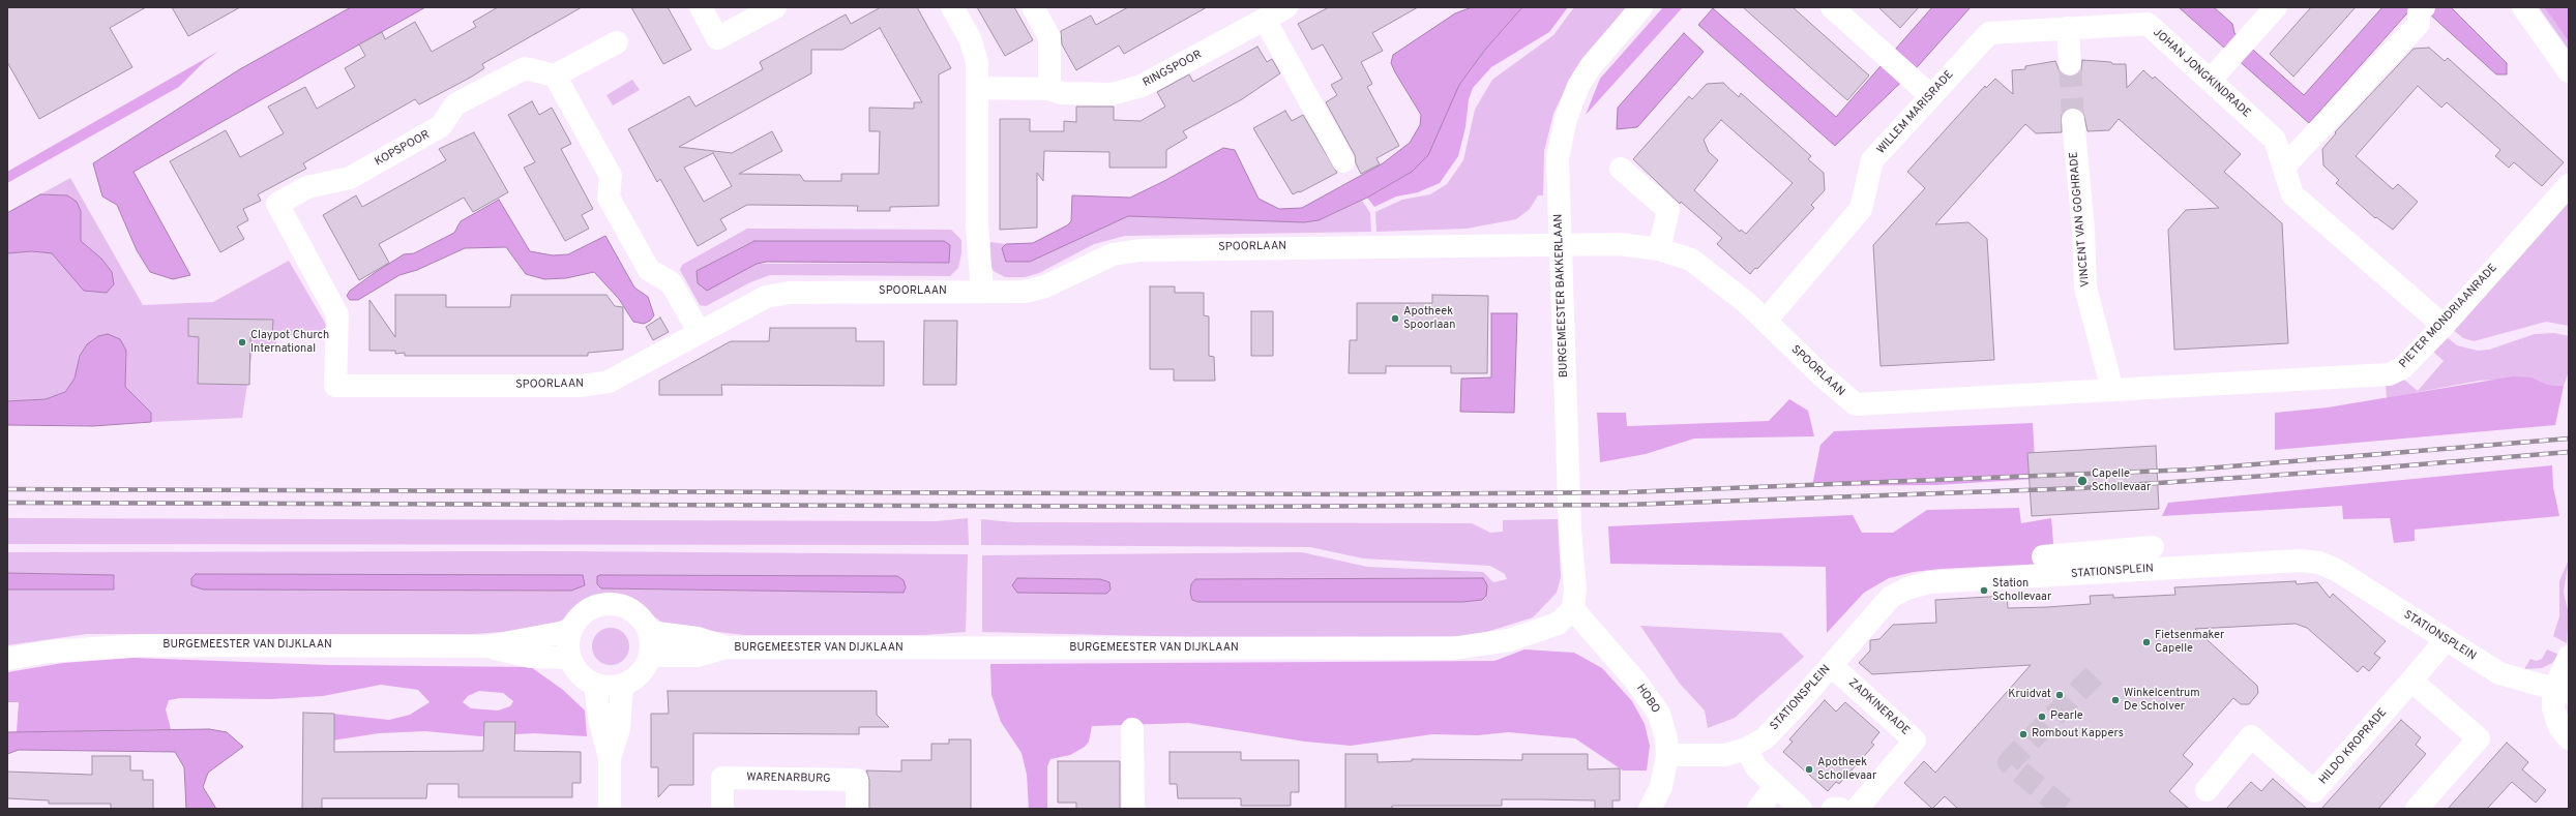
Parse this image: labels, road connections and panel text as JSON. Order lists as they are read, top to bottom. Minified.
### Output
{"streets":{"street":["RINGSPOOR","JOHAN JONGKINDRADE","WILLEM MARISRADE","KOPSPOOR","VINCENT VAN GOGHRADE","SPOORLAAN","BURGEMEESTER BAKKERLAAN","PIETER MONDRIAANRADE","STATIONSPLEIN","BURGEMEESTER VAN DIJKLAAN","HOBO","ZADKINERADE","HILDO KROPRADE","WARENARBURG"]},"crossings":[["JOHAN JONGKINDRADE","WILLEM MARISRADE"],["JOHAN JONGKINDRADE","PIETER MONDRIAANRADE"],["WILLEM MARISRADE","SPOORLAAN"],["KOPSPOOR","SPOORLAAN"],["VINCENT VAN GOGHRADE","SPOORLAAN"],["VINCENT VAN GOGHRADE","PIETER MONDRIAANRADE"],["SPOORLAAN","BURGEMEESTER BAKKERLAAN"],["SPOORLAAN","PIETER MONDRIAANRADE"],["BURGEMEESTER BAKKERLAAN","BURGEMEESTER VAN DIJKLAAN"],["BURGEMEESTER BAKKERLAAN","HOBO"],["STATIONSPLEIN","HOBO"],["STATIONSPLEIN","ZADKINERADE"],["BURGEMEESTER VAN DIJKLAAN","HOBO"]],"places":["Apotheek Spoorlaan","Claypot Church International","Capelle Schollevaar","Station Schollevaar","Fietsenmaker Capelle","Kruidvat","Winkelcentrum De Scholver","Pearle","Rombout Kappers","Apotheek Schollevaar"]}
